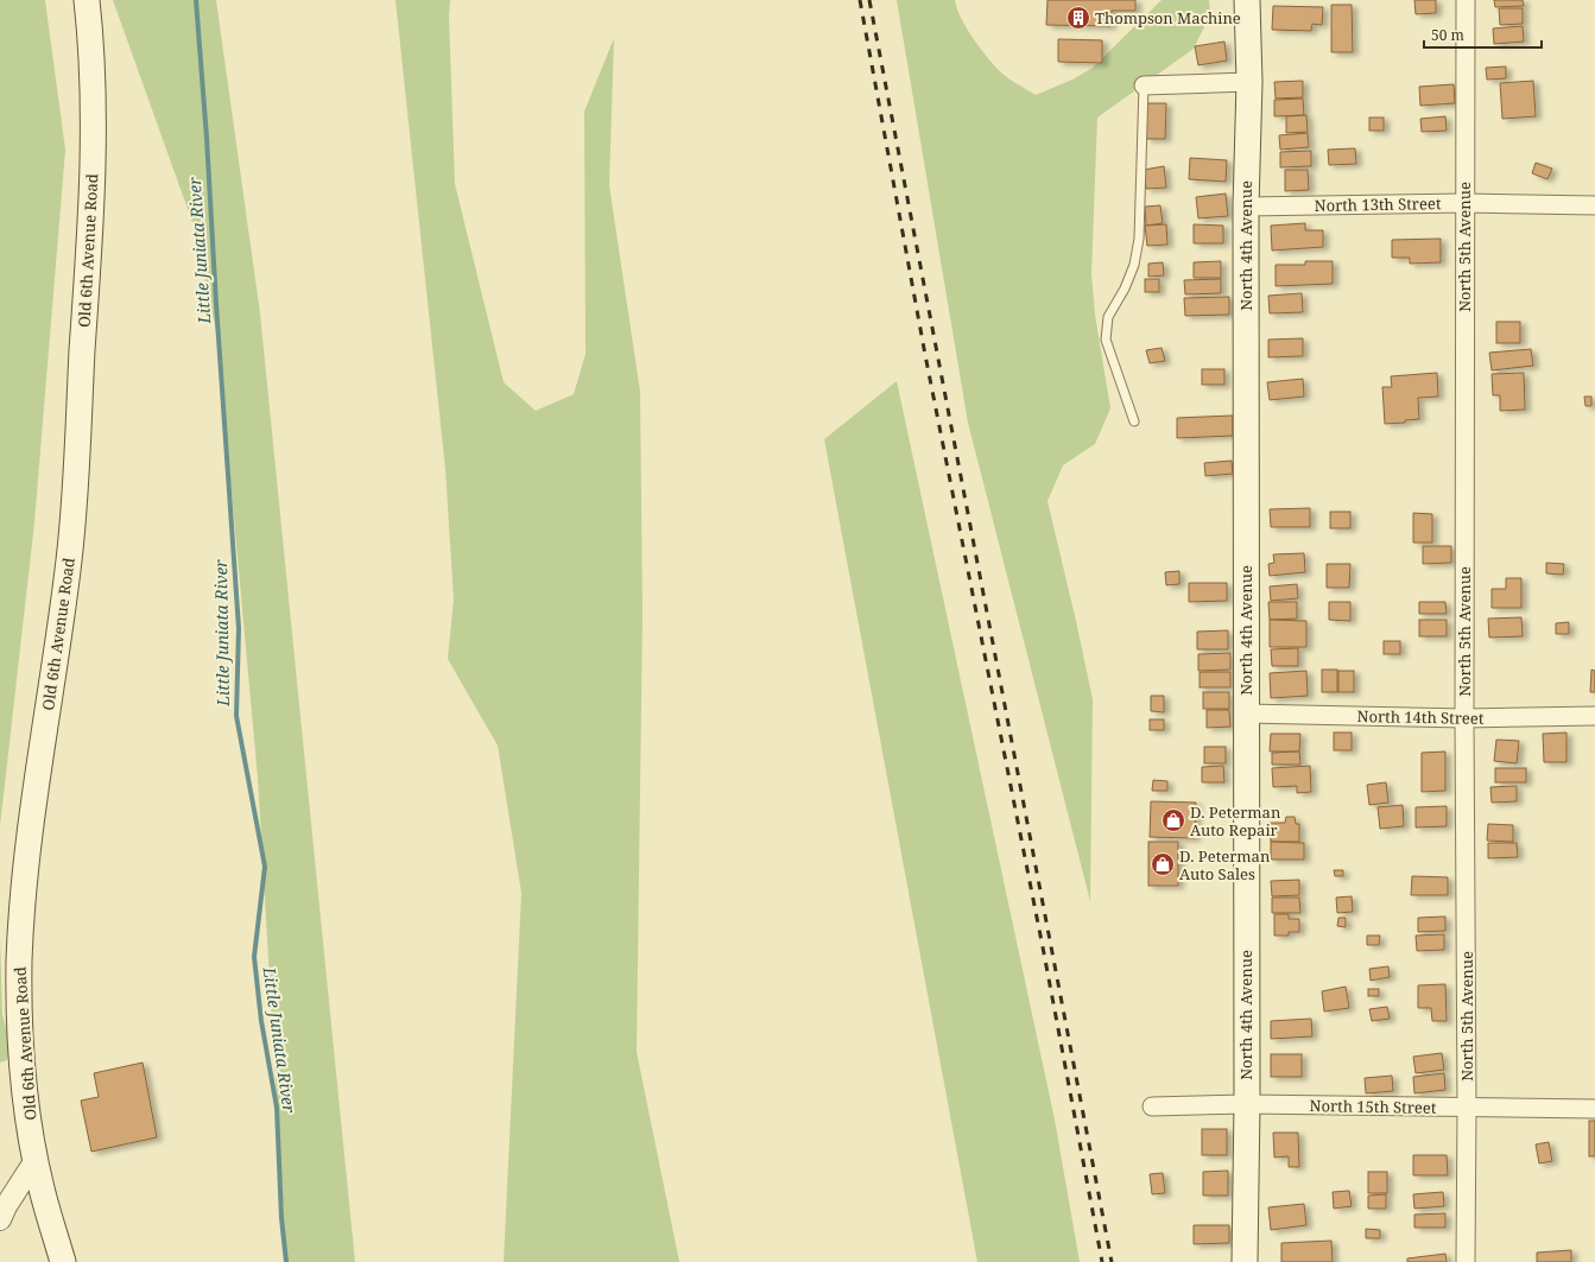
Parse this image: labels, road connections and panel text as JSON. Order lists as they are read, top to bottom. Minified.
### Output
{"streets":{"main road":["North 4th Avenue","Old 6th Avenue Road"],"street":["North 13th Street","North 5th Avenue","North 14th Street","North 15th Street"]},"crossings":[["North 13th Street","North 4th Avenue"],["North 13th Street","North 5th Avenue"],["North 4th Avenue","North 14th Street"],["North 4th Avenue","North 15th Street"],["North 5th Avenue","North 14th Street"],["North 5th Avenue","North 15th Street"]],"water":["Little Juniata River"],"places":{"building":["Thompson Machine"],"shop":["D. Peterman Auto Repair","D. Peterman Auto Sales"]},"scale_bar":"50 m"}
